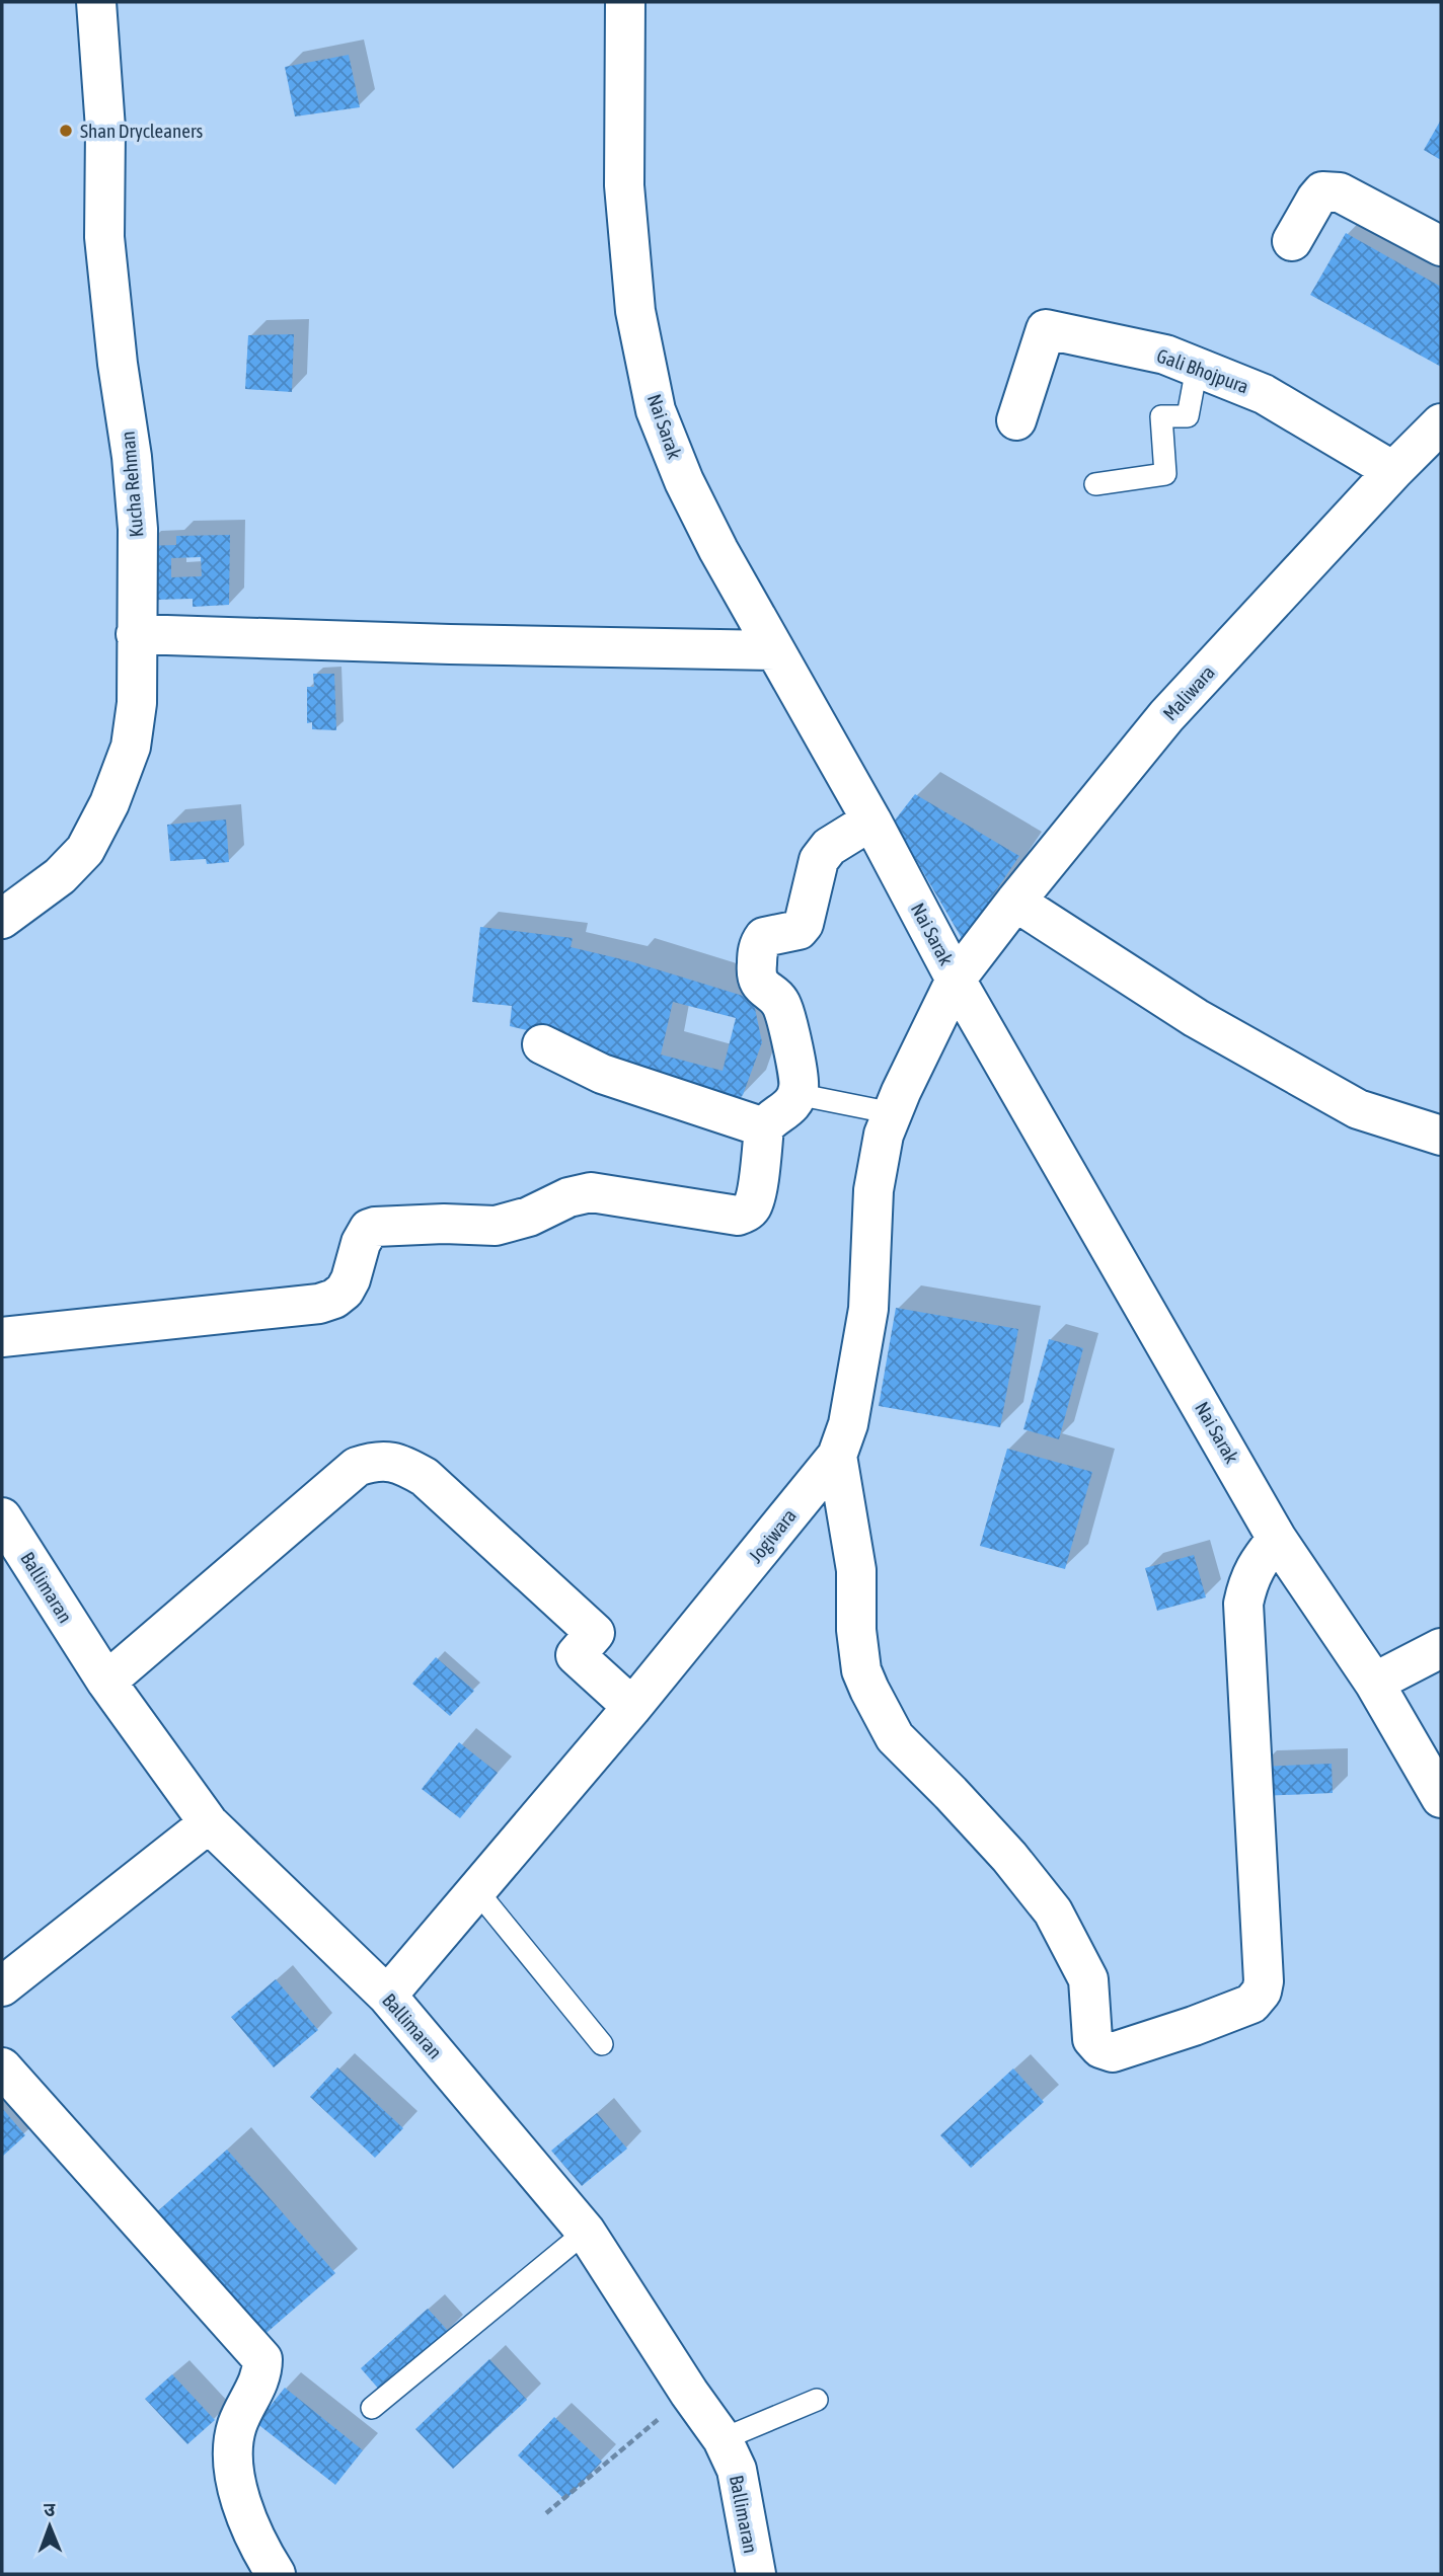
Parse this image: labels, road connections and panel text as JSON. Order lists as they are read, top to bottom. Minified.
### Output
{"streets":{"street":["Gali Bhojpura","Nai Sarak","Kucha Rehman","Maliwara","Jogiwara","Ballimaran"]},"crossings":[["Gali Bhojpura","Maliwara"],["Nai Sarak","Maliwara"],["Nai Sarak","Jogiwara"],["Maliwara","Jogiwara"],["Jogiwara","Ballimaran"]],"places":["Shan Drycleaners"],"north":"top"}
